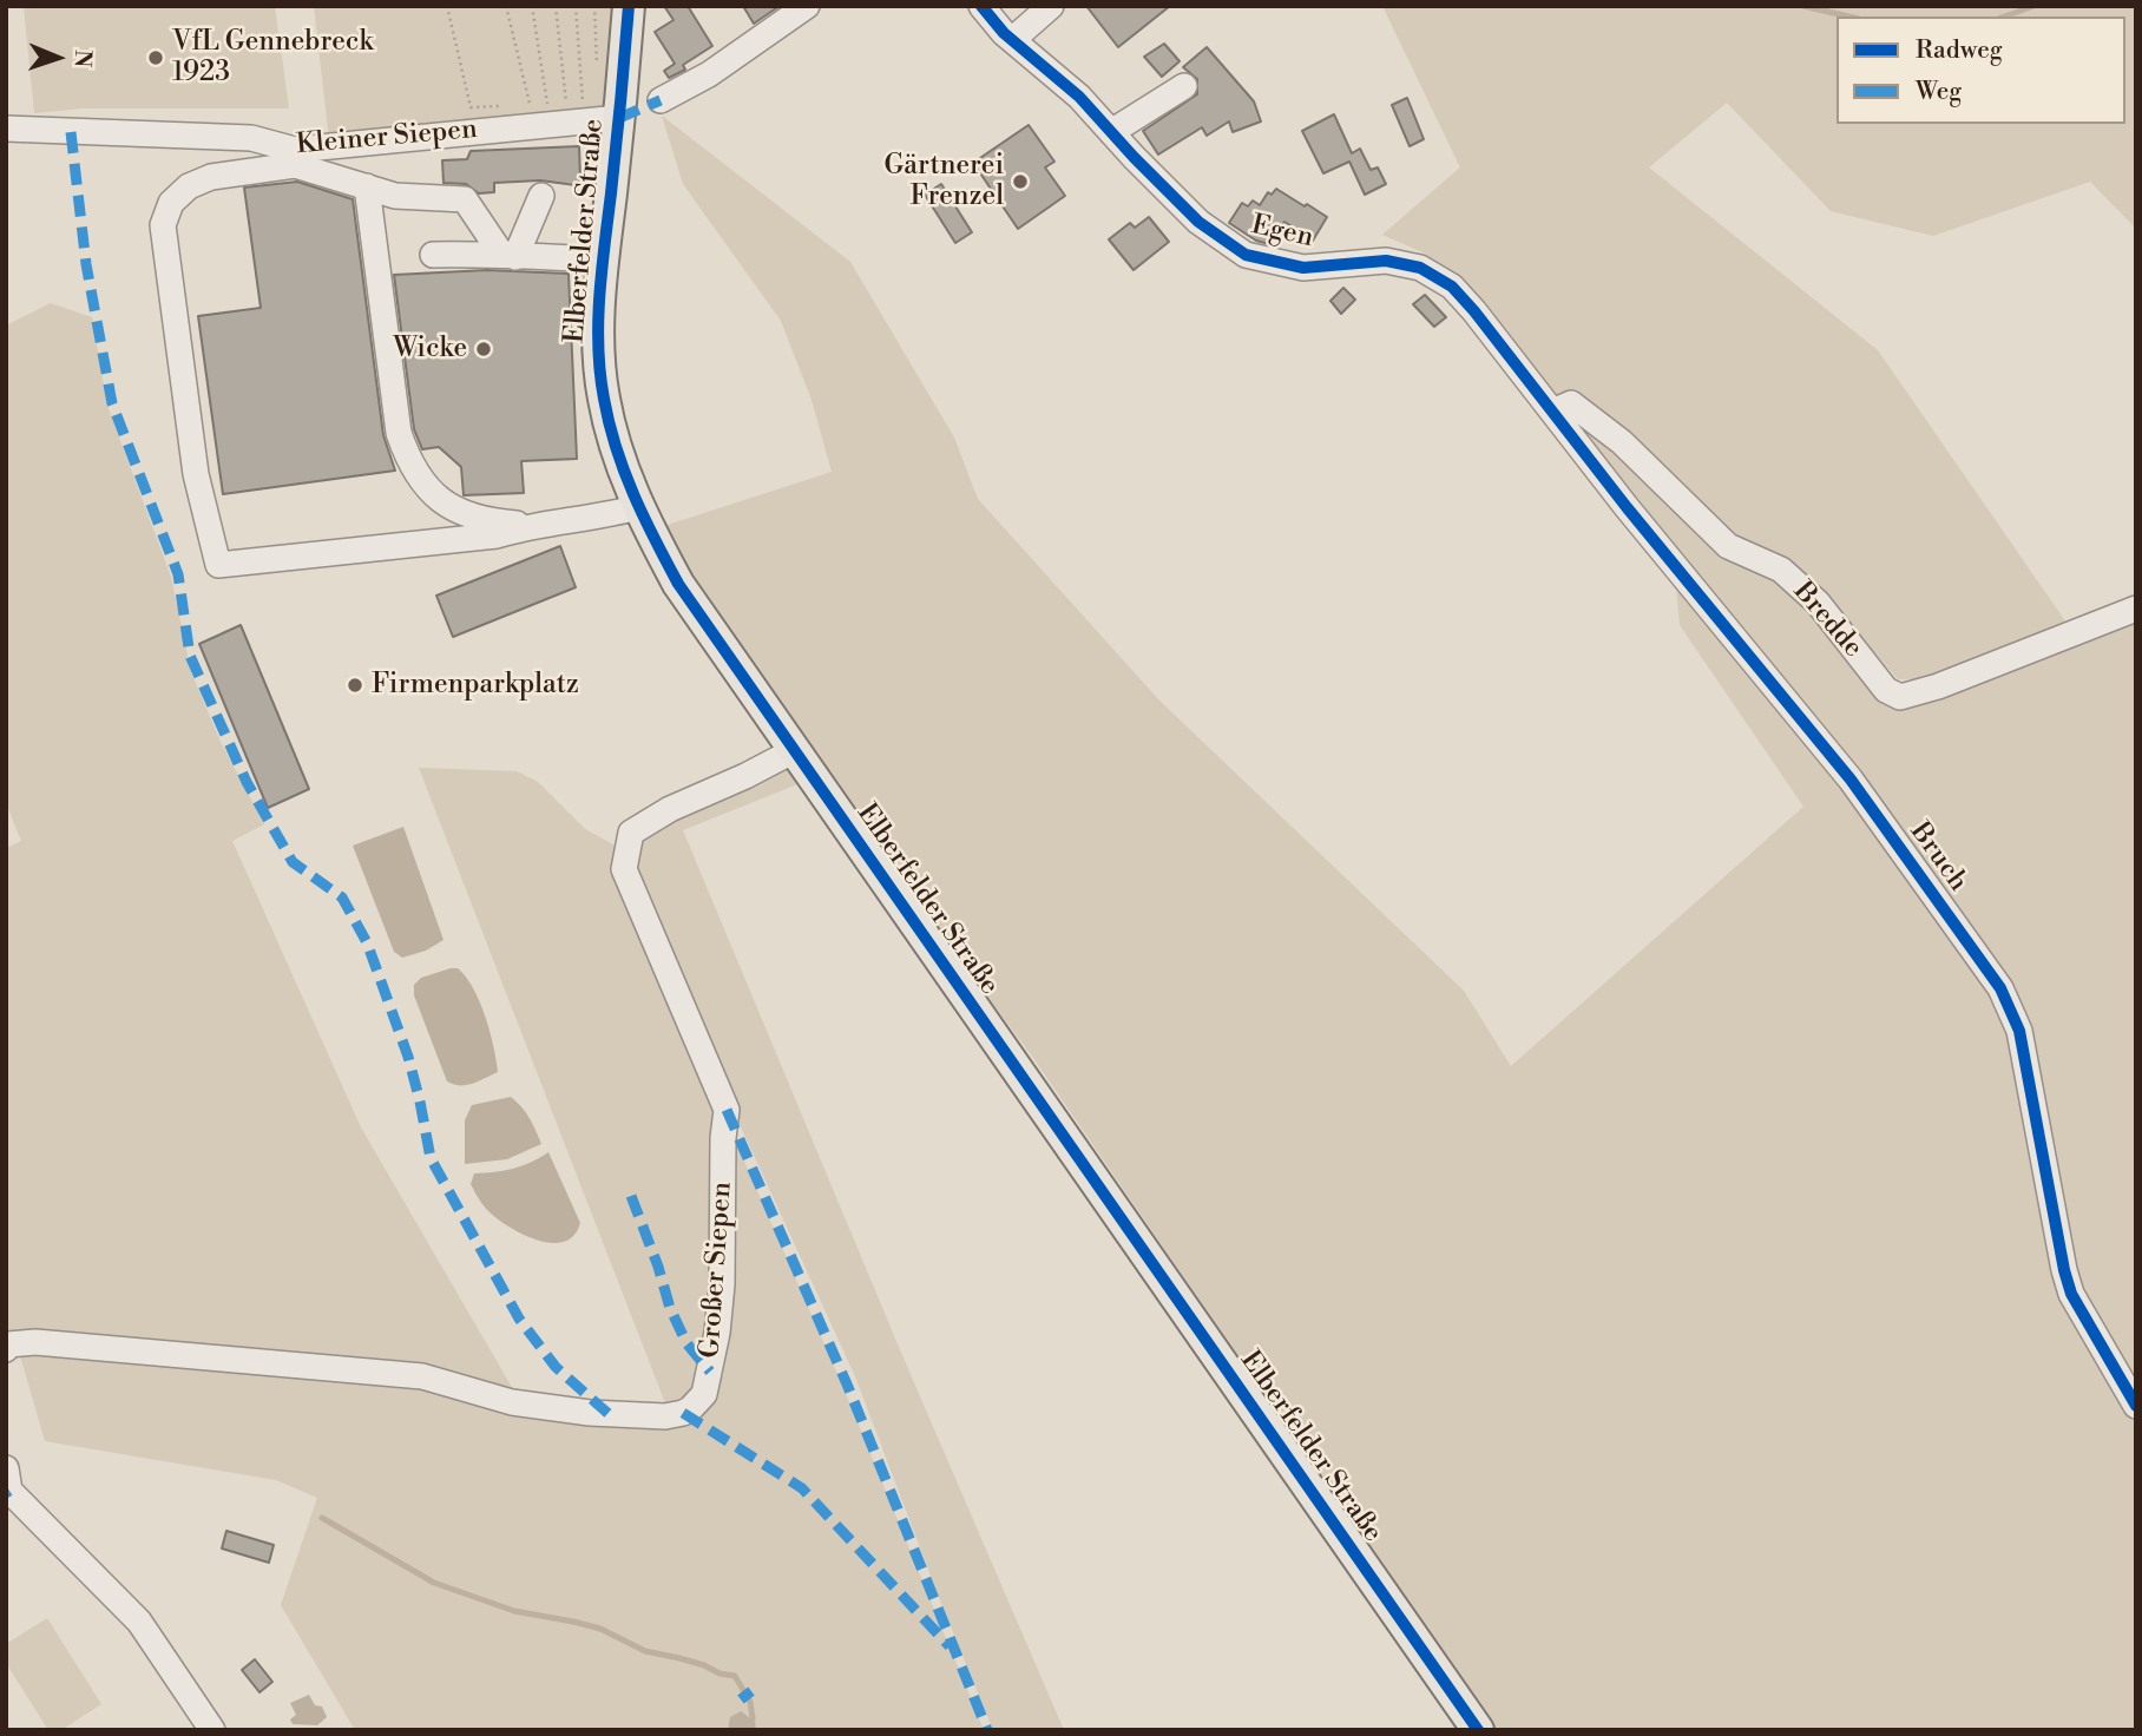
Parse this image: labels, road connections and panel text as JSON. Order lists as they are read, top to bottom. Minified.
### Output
{"streets":{"main road":["Elberfelder Straße"],"street":["Kleiner Siepen","Egen","Bredde","Bruch","Großer Siepen"]},"crossings":[["Kleiner Siepen","Elberfelder Straße"],["Elberfelder Straße","Großer Siepen"],["Egen","Bredde"],["Egen","Bruch"],["Bredde","Bruch"]],"places":["VfL Gennebreck 1923","Gärtnerei Frenzel","Wicke","Firmenparkplatz"],"legend":["Radweg","Weg"],"north":"right"}
